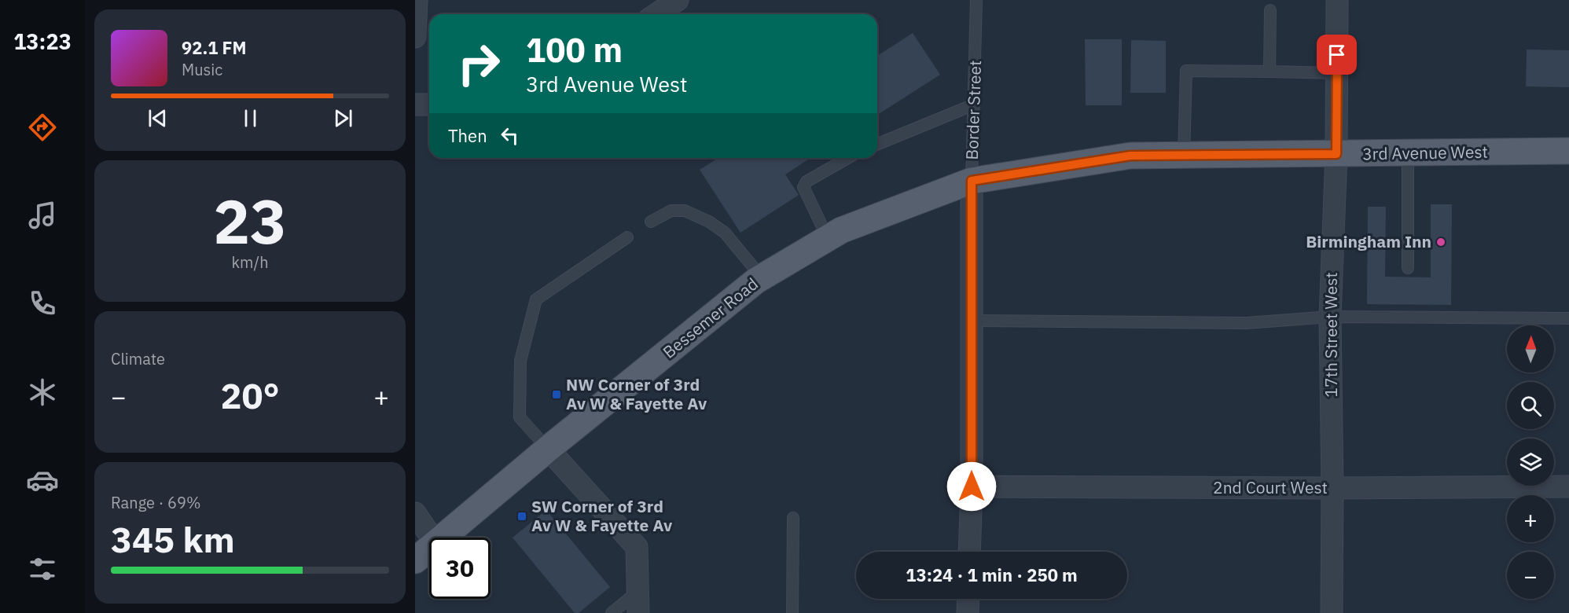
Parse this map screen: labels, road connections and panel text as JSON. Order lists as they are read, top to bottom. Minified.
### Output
{"streets":{"main road":["3rd Avenue West","Bessemer Road"],"street":["Border Street","17th Street West","2nd Court West"]},"crossings":[["Border Street","3rd Avenue West"],["Border Street","Bessemer Road"],["Border Street","2nd Court West"],["3rd Avenue West","Bessemer Road"],["3rd Avenue West","17th Street West"],["17th Street West","2nd Court West"]],"places":{"other":["Birmingham Inn"],"transit":["NW Corner of 3rd Av W & Fayette Av","SW Corner of 3rd Av W & Fayette Av"]},"north":"top","page":{"tabs":"13:23","turn":["100 m","3rd Avenue West"],"song":["92.1 FM","Music"],"then":"Then","tile":[["23","km/h"],"Climate",["Range · 69%","345 km"]],"map_buttons":["+","−"],"heat":["−","20°","+"],"limit":"30","trip":"13:24 · 1 min · 250 m"}}
